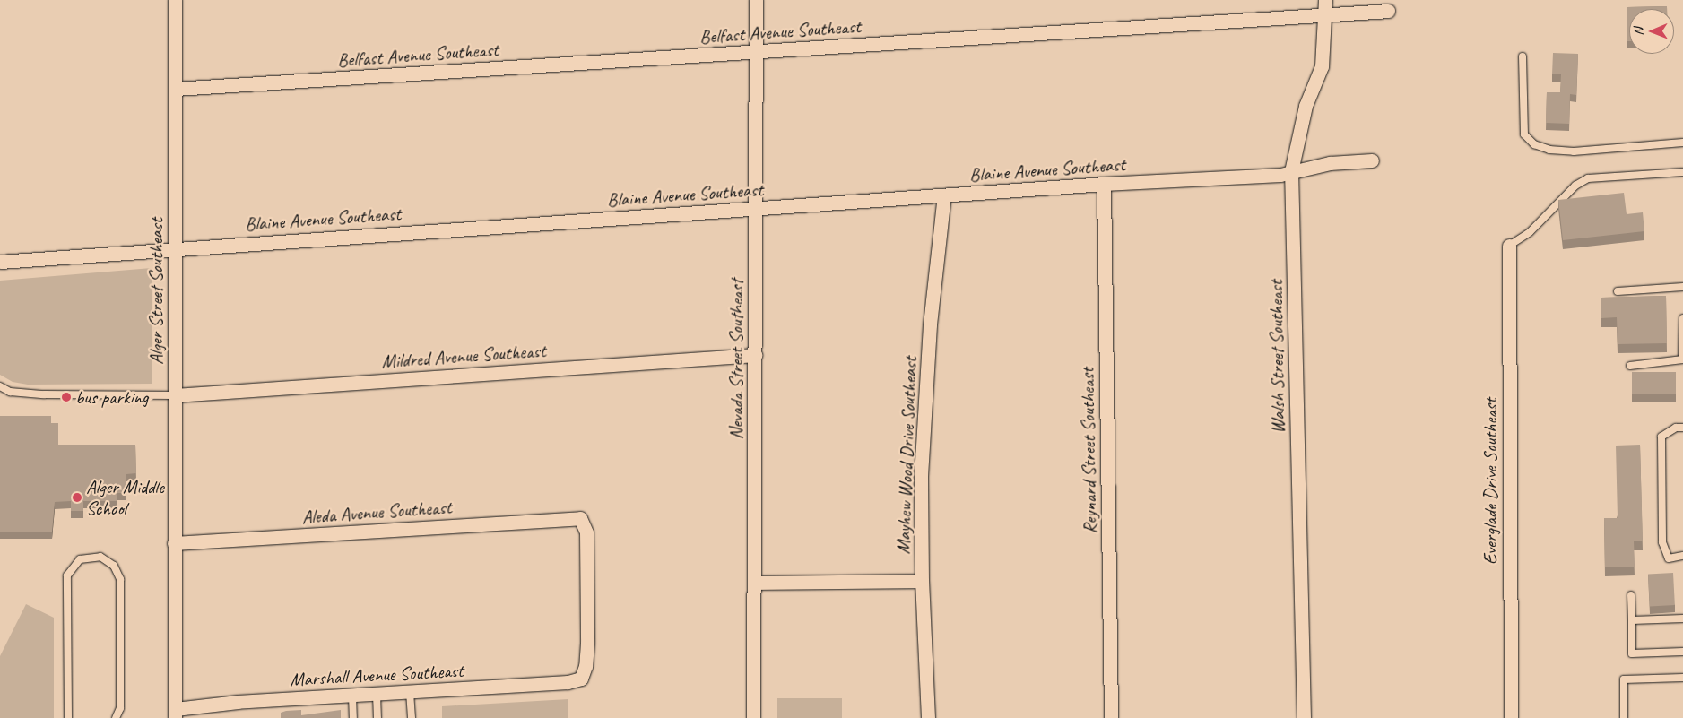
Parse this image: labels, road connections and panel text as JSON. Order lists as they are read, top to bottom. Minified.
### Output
{"streets":{"street":["Belfast Avenue Southeast","Blaine Avenue Southeast","Alger Street Southeast","Mildred Avenue Southeast","Walsh Street Southeast","Nevada Street Southeast","Reynard Street Southeast","Mayhew Wood Drive Southeast","Everglade Drive Southeast","Aleda Avenue Southeast","Marshall Avenue Southeast"]},"crossings":[["Belfast Avenue Southeast","Alger Street Southeast"],["Belfast Avenue Southeast","Walsh Street Southeast"],["Belfast Avenue Southeast","Nevada Street Southeast"],["Blaine Avenue Southeast","Alger Street Southeast"],["Blaine Avenue Southeast","Walsh Street Southeast"],["Blaine Avenue Southeast","Nevada Street Southeast"],["Blaine Avenue Southeast","Reynard Street Southeast"],["Blaine Avenue Southeast","Mayhew Wood Drive Southeast"],["Alger Street Southeast","Mildred Avenue Southeast"],["Alger Street Southeast","Aleda Avenue Southeast"],["Alger Street Southeast","Marshall Avenue Southeast"],["Mildred Avenue Southeast","Nevada Street Southeast"],["Aleda Avenue Southeast","Marshall Avenue Southeast"]],"places":["bus parking","Alger Middle School"],"north":"left"}
